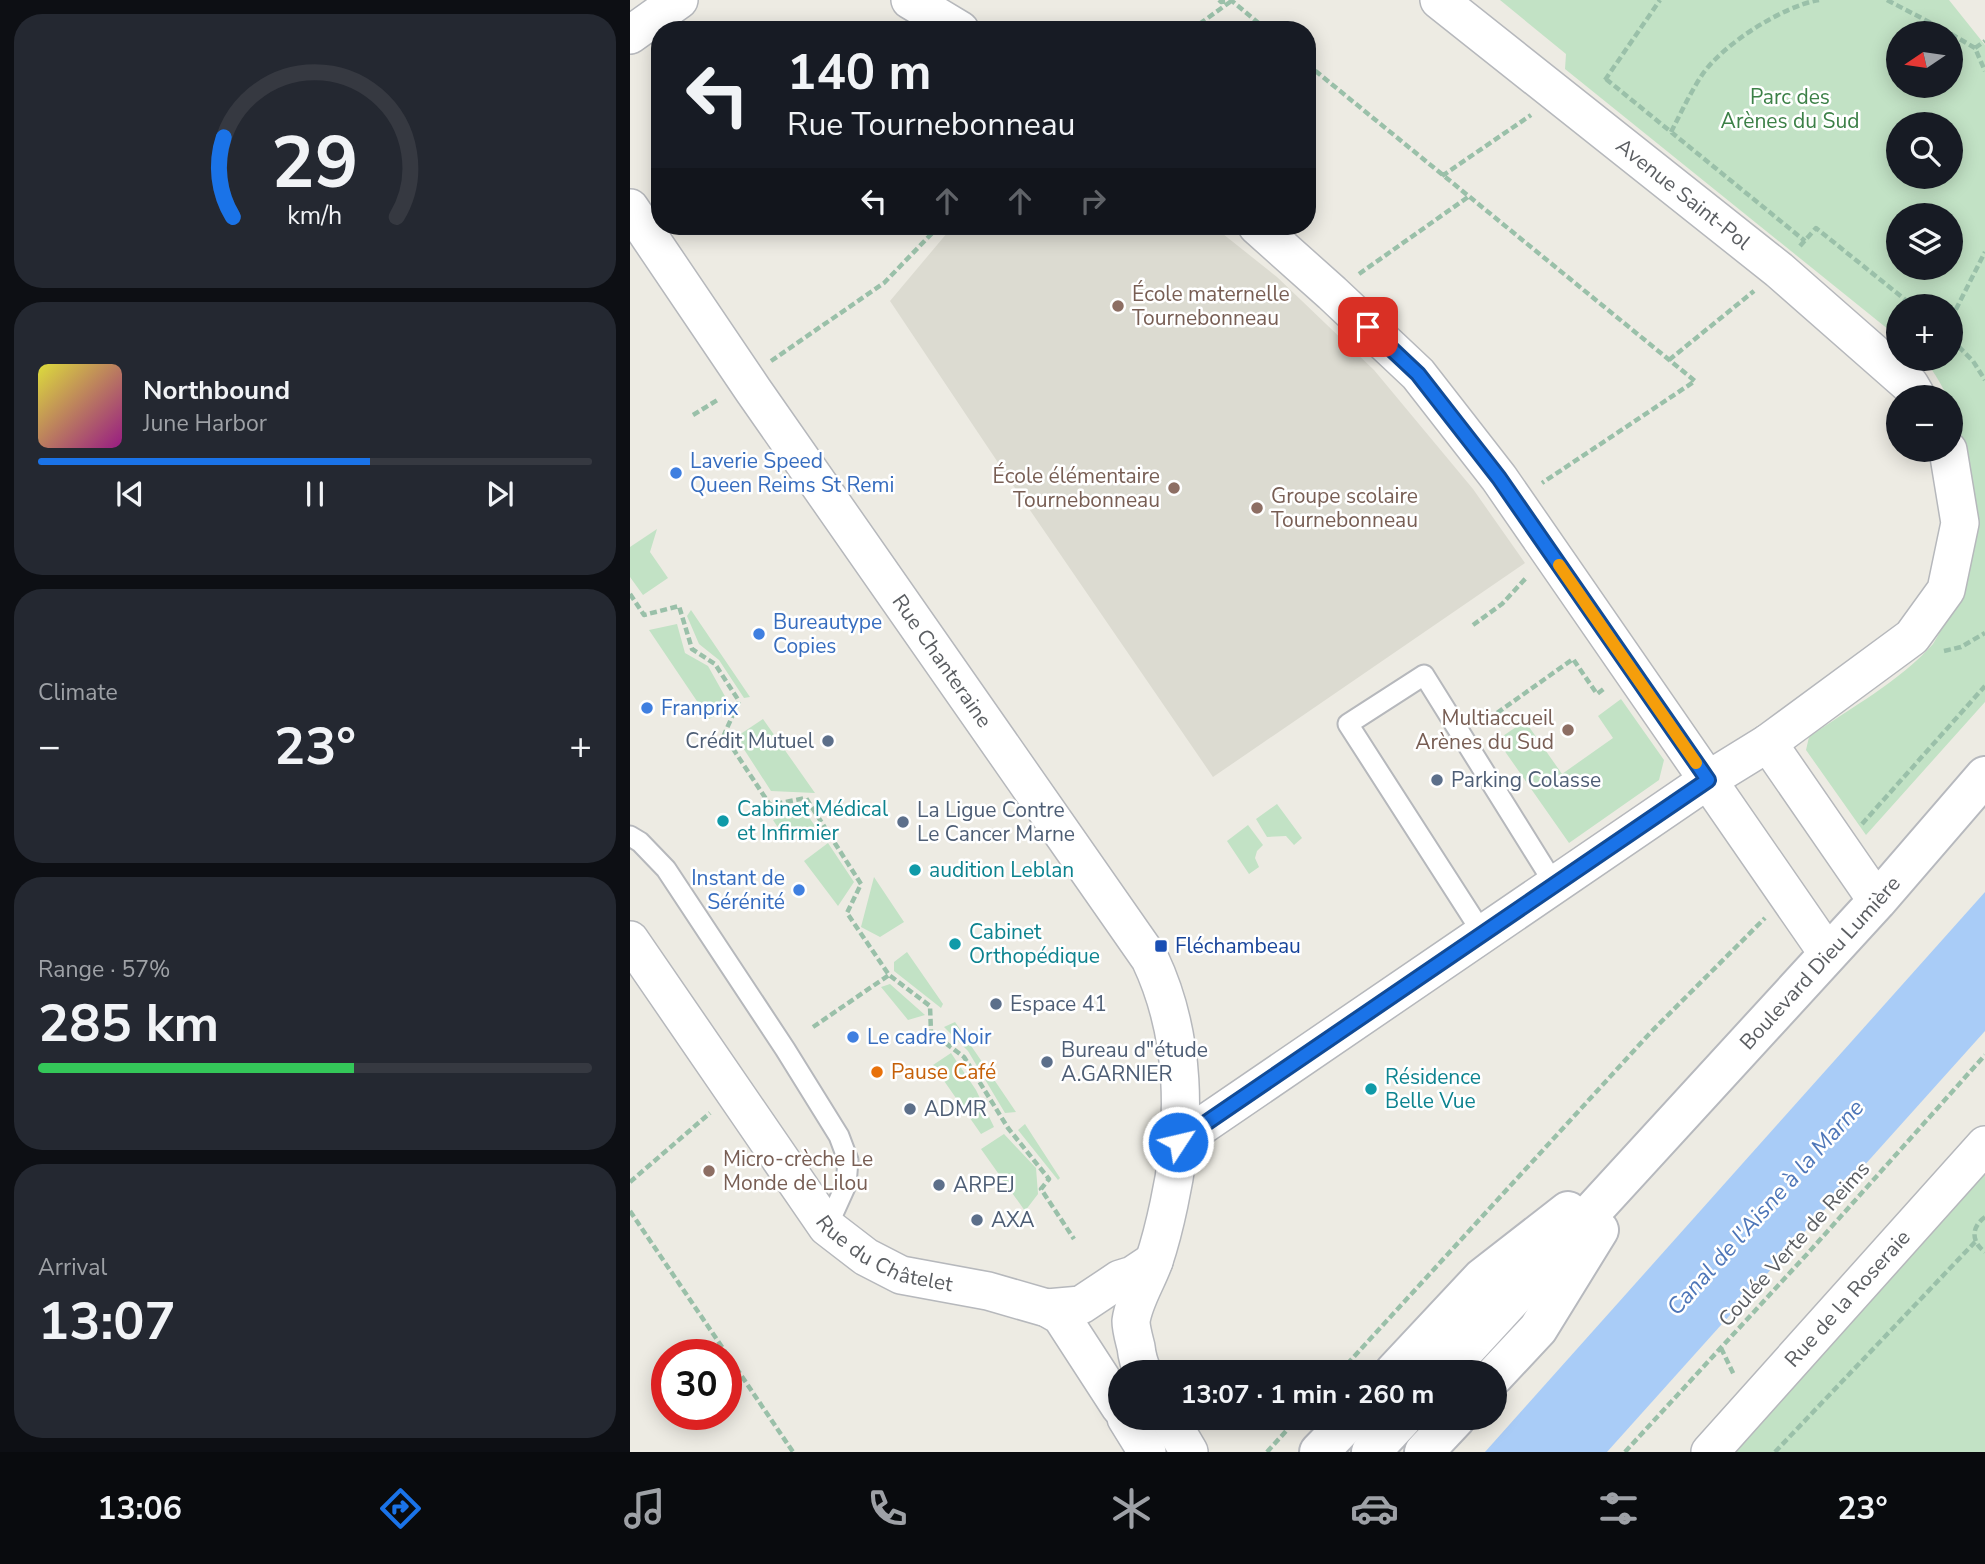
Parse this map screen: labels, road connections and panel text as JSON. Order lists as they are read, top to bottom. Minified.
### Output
{"streets":{"main road":["Boulevard Dieu Lumière"],"street":["Avenue Saint-Pol","Rue Chanteraine","Rue du Châtelet","Rue de la Roseraie"],"path":["Coulée Verte de Reims"]},"water":["Canal de l'Aisne à la Marne"],"parks":["Parc des Arènes du Sud"],"places":{"other":["École maternelle Tournebonneau","Laverie Speed Queen Reims St Remi","École élémentaire Tournebonneau","Groupe scolaire Tournebonneau","Bureautype Copies","Franprix","Multiaccueil Arènes du Sud","Crédit Mutuel","Parking Colasse","Cabinet Médical et Infirmier","La Ligue Contre Le Cancer Marne","audition Leblan","Instant de Sérénité","Cabinet Orthopédique","Espace 41","Le cadre Noir","Bureau d\"étude A.GARNIER","Pause Café","Résidence Belle Vue","ADMR","Micro-crèche Le Monde de Lilou","ARPEJ","AXA"],"transit":["Fléchambeau"]},"north":"left","page":{"map_buttons":["+","−"],"turn":["140 m","Rue Tournebonneau"],"song":["Northbound","June Harbor"],"tile":["Climate",["Range · 57%","285 km"],["Arrival","13:07"]],"heat":["−","23°","+"],"limit":"30","trip":"13:07 · 1 min · 260 m","tabs":["13:06","23°"],"gauge":["29","km/h"]}}
